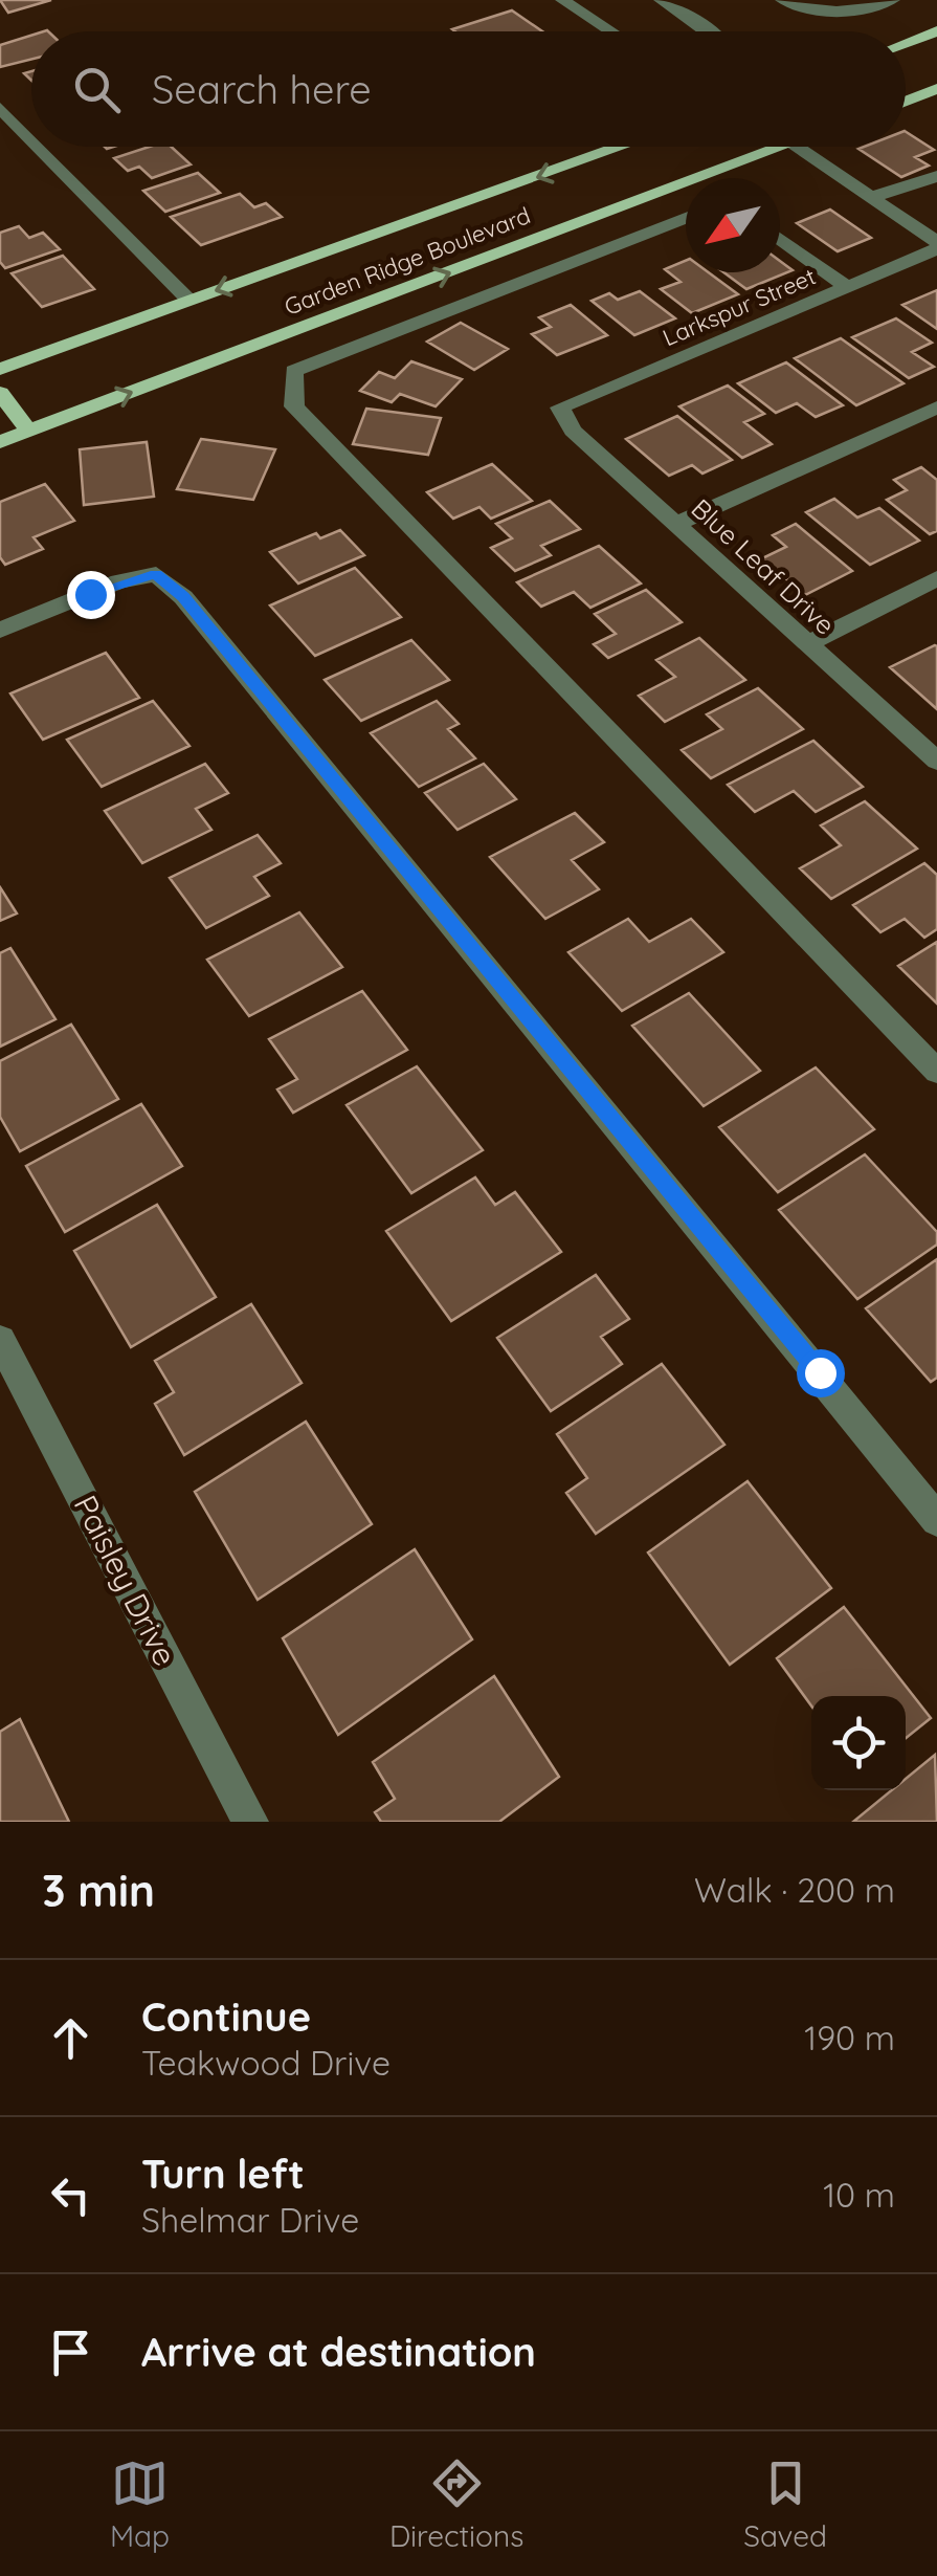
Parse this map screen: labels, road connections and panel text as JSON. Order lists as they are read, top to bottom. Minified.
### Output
{"streets":{"main road":["Garden Ridge Boulevard"],"street":["Larkspur Street","Blue Leaf Drive","Paisley Drive"]},"crossings":[["Larkspur Street","Blue Leaf Drive"]],"north":"bottom left","page":{"search":"Search here","heading":["3 min","Walk · 200 m"],"list":[["Continue","Teakwood Drive","190 m"],["Turn left","Shelmar Drive","10 m"],"Arrive at destination"],"nav":["Map","Directions","Saved"]}}
